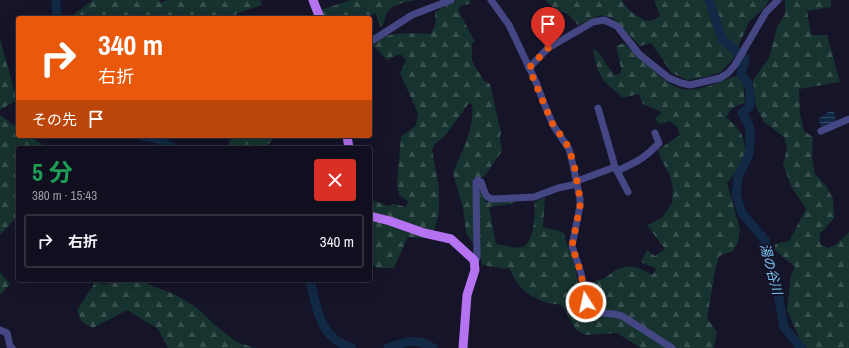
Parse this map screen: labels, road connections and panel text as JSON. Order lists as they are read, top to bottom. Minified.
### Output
{"water":["湯の谷川"],"page":{"turn":["340 m","右折"],"then":"その先","heading":["5 分","380 m · 15:43"],"list":[{"name":"右折","value":"340 m"}]}}
